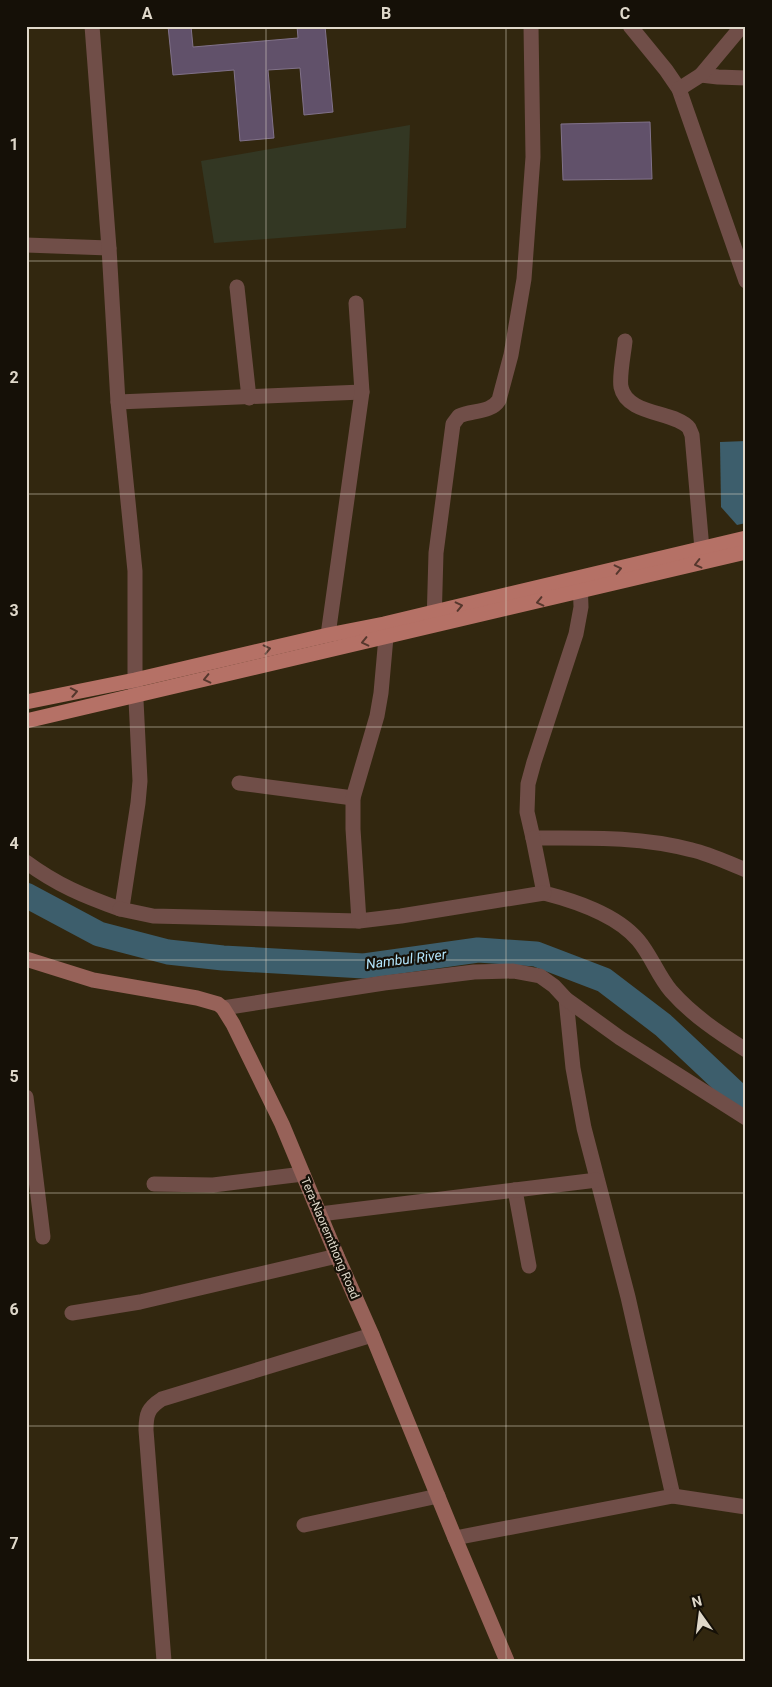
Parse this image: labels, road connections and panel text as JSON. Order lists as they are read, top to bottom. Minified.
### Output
{"streets":{"street":["Tera-Naoremthong Road"]},"water":["Nambul River"],"north":"top","grid":{"columns":["A","B","C"],"rows":["1","2","3","4","5","6","7"]}}
